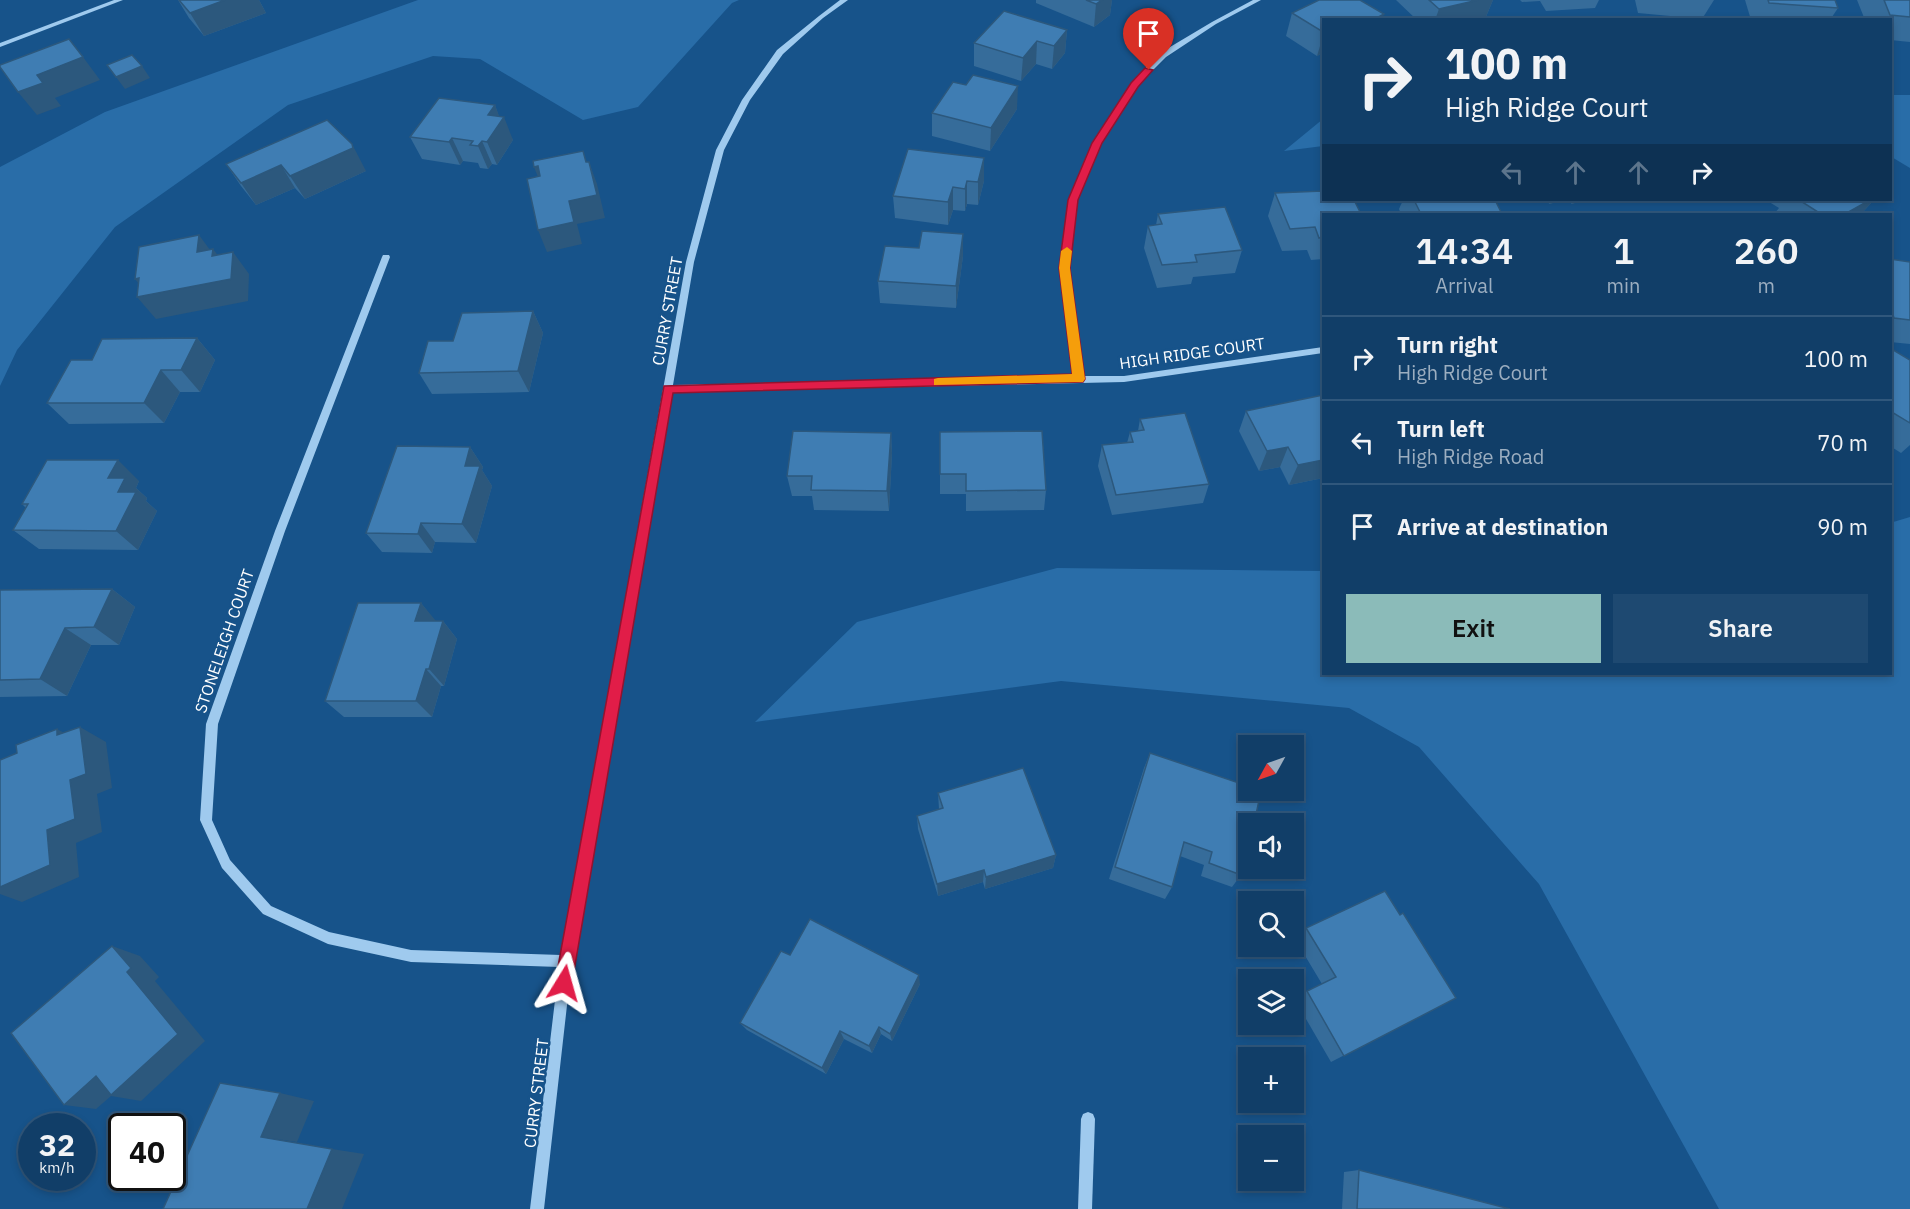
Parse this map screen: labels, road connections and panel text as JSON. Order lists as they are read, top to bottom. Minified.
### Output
{"streets":{"street":["CURRY STREET","HIGH RIDGE COURT","STONELEIGH COURT"]},"crossings":[["CURRY STREET","HIGH RIDGE COURT"],["CURRY STREET","STONELEIGH COURT"]],"north":"bottom left","page":{"turn":["100 m","High Ridge Court"],"eta":["14:34","Arrival","1","min","260","m"],"list":[{"name":"Turn right","note":"High Ridge Court","value":"100 m"},{"name":"Turn left","note":"High Ridge Road","value":"70 m"},{"name":"Arrive at destination","value":"90 m"}],"buttons":["Exit","Share"],"map_buttons":["+","−"],"speed":"32 km/h","limit":"40"}}
